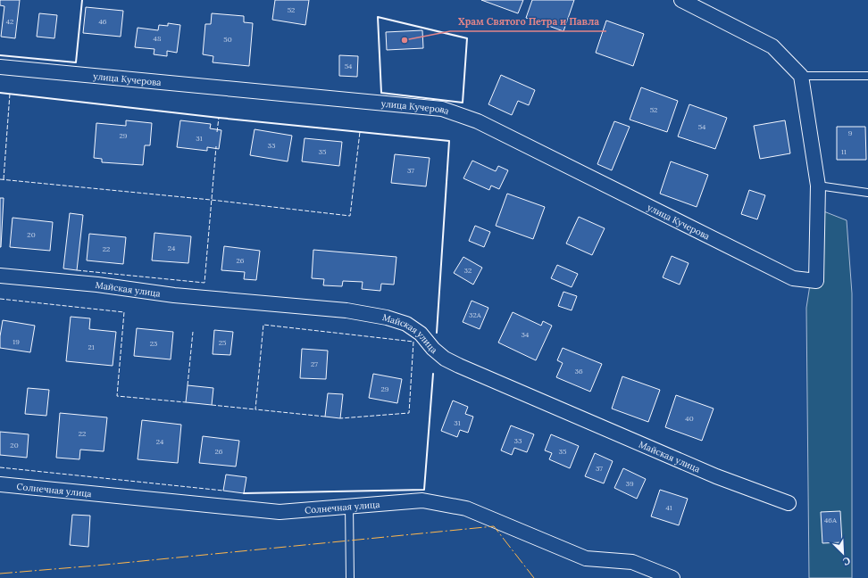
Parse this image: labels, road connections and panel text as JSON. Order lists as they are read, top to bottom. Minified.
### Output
{"streets":{"street":["улица Кучерова","Майская улица","Солнечная улица"]},"places":["Храм Святого Петра и Павла"],"house_numbers":["52","42","46","48","50","54","52","54","9","29","31","33","35","11","37","20","24","22","26","32","32А","34","19","25","23","21","27","36","29","40","31","22","33","24","20","26","35","37","39","41","46А"],"north":"bottom right"}
